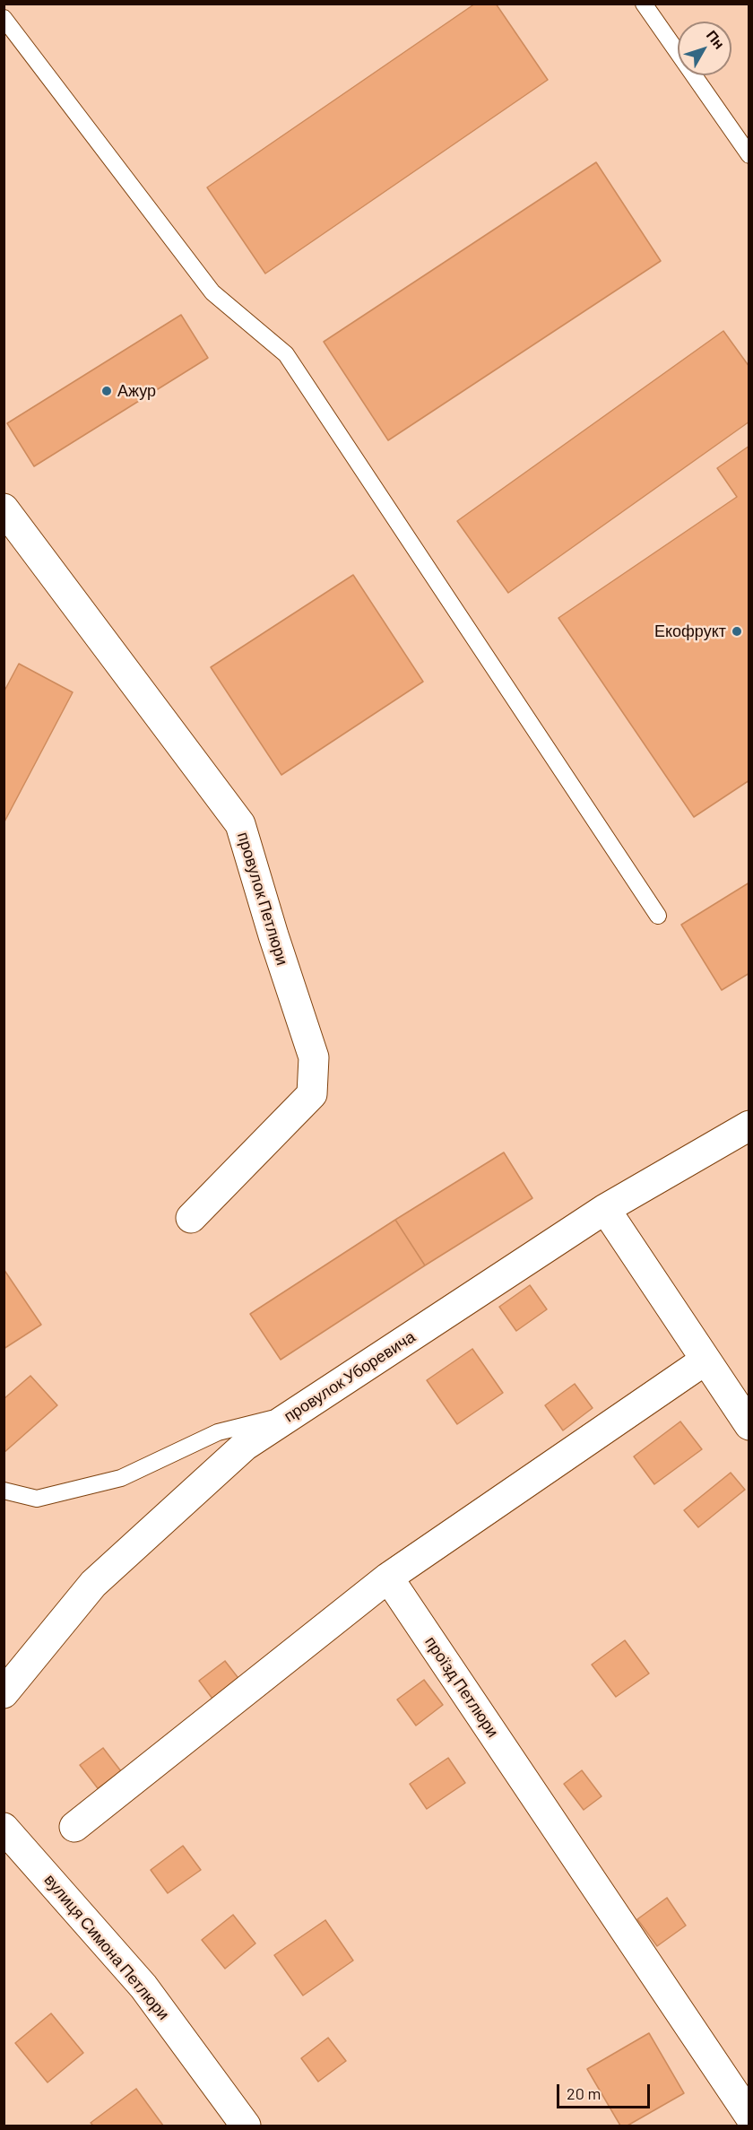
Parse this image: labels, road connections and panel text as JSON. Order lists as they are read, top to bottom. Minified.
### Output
{"streets":{"street":["провулок Петлюри","провулок Уборевича","проїзд Петлюри","вулиця Симона Петлюри"]},"places":["Ажур","Екофрукт"],"scale_bar":"20 m","north":"top right"}
